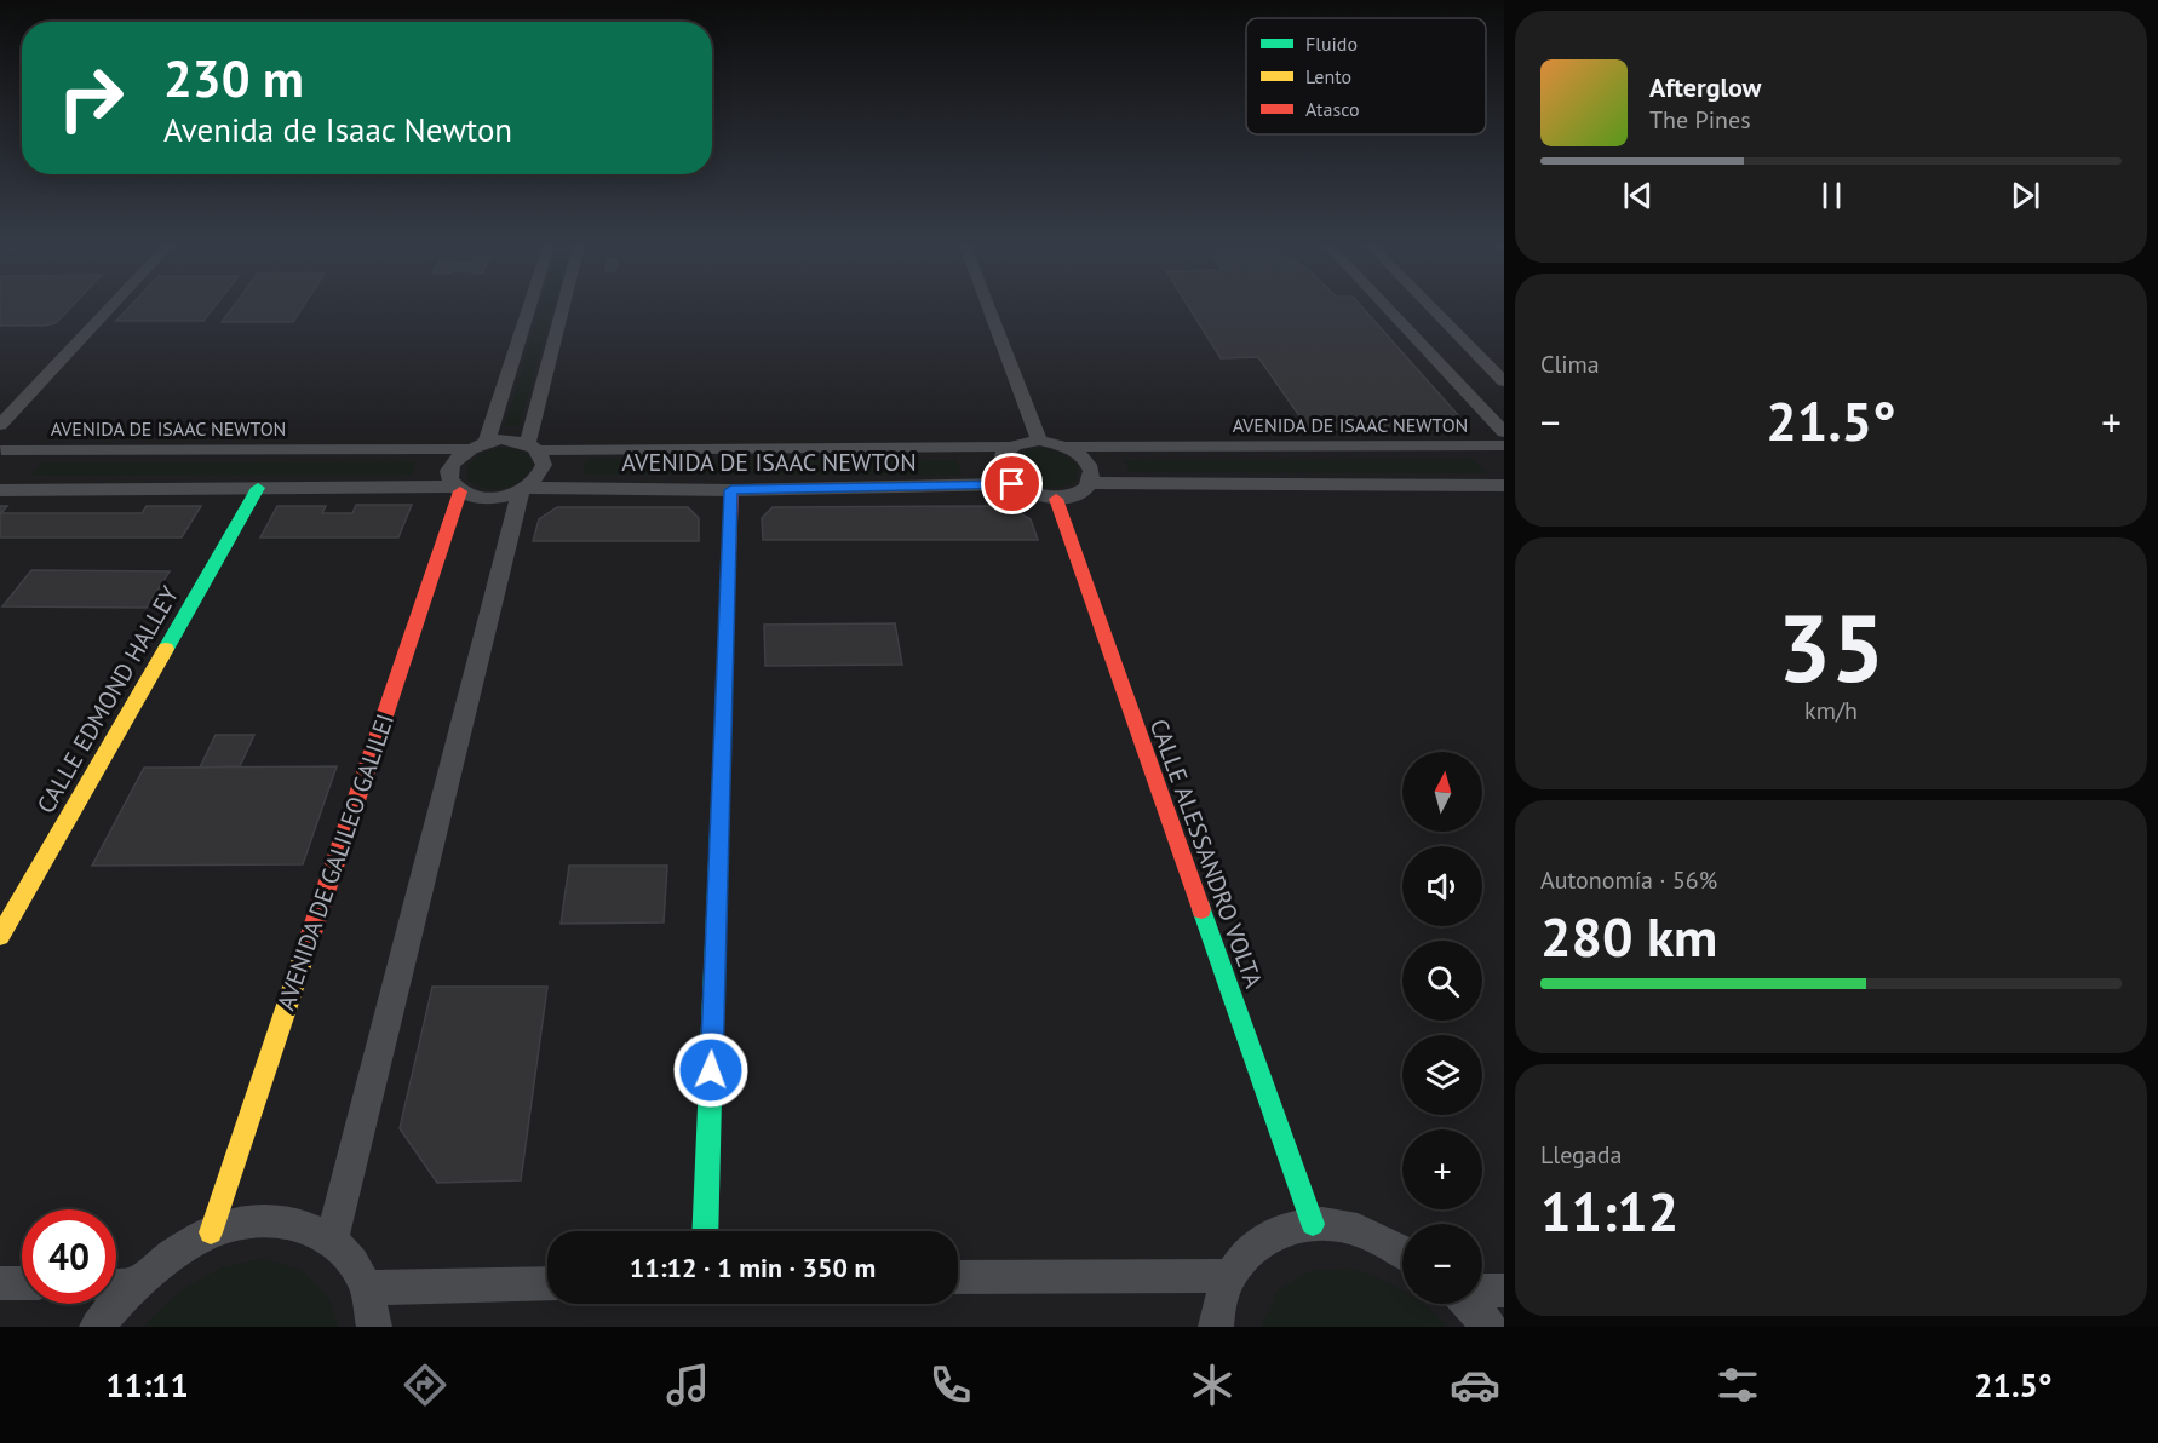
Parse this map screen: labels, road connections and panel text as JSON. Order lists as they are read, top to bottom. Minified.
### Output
{"streets":{"street":["AVENIDA DE ISAAC NEWTON","CALLE EDMOND HALLEY","CALLE ALESSANDRO VOLTA","AVENIDA DE GALILEO GALILEI"]},"crossings":[["AVENIDA DE ISAAC NEWTON","CALLE ALESSANDRO VOLTA"],["AVENIDA DE ISAAC NEWTON","AVENIDA DE GALILEO GALILEI"]],"legend":["Fluido","Lento","Atasco"],"north":"top","page":{"turn":["230 m","Avenida de Isaac Newton"],"song":["Afterglow","The Pines"],"tile":["Clima",["35","km/h"],["Autonomía · 56%","280 km"],["Llegada","11:12"]],"heat":["−","21.5°","+"],"map_buttons":["+","−"],"limit":"40","trip":"11:12 · 1 min · 350 m","tabs":["11:11","21.5°"]}}
